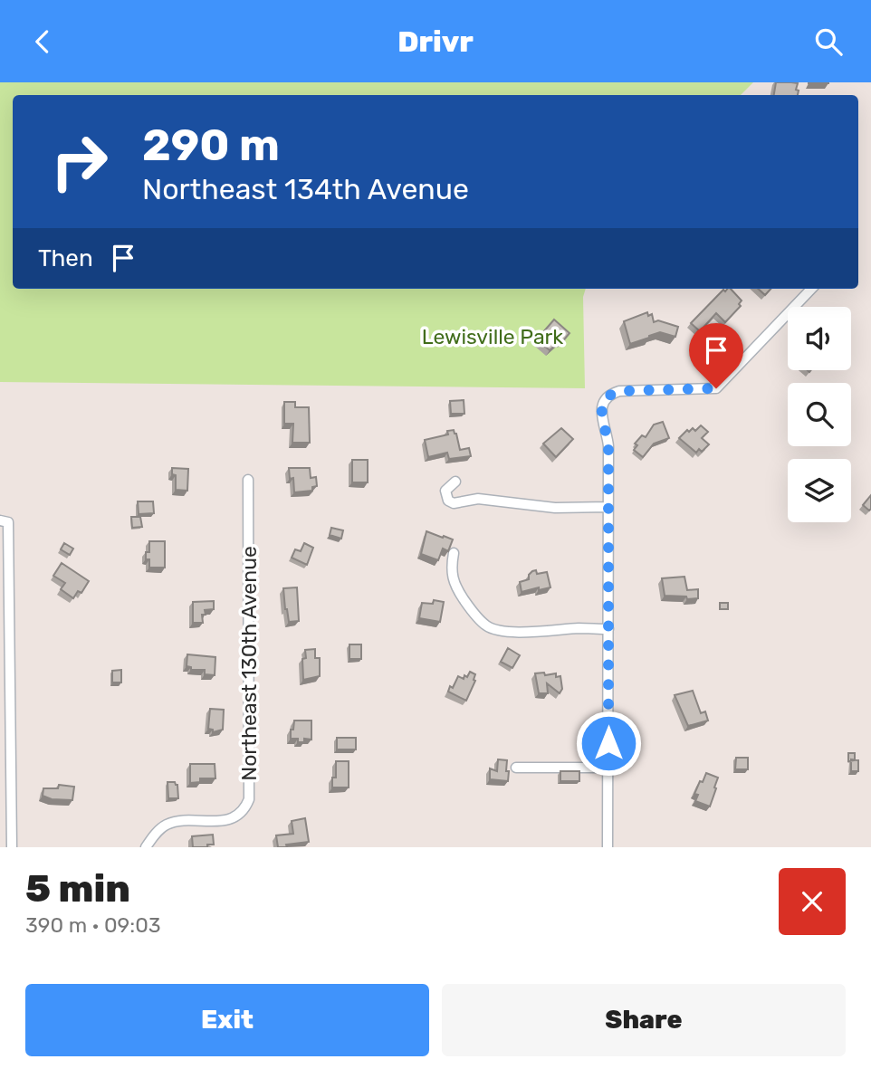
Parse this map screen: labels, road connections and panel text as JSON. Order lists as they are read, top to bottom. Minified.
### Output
{"streets":{"street":["Northeast 130th Avenue"]},"parks":["Lewisville Park"],"page":{"header":"Drivr","turn":["290 m","Northeast 134th Avenue"],"then":"Then","heading":["5 min","390 m · 09:03"],"buttons":["Exit","Share"]}}
